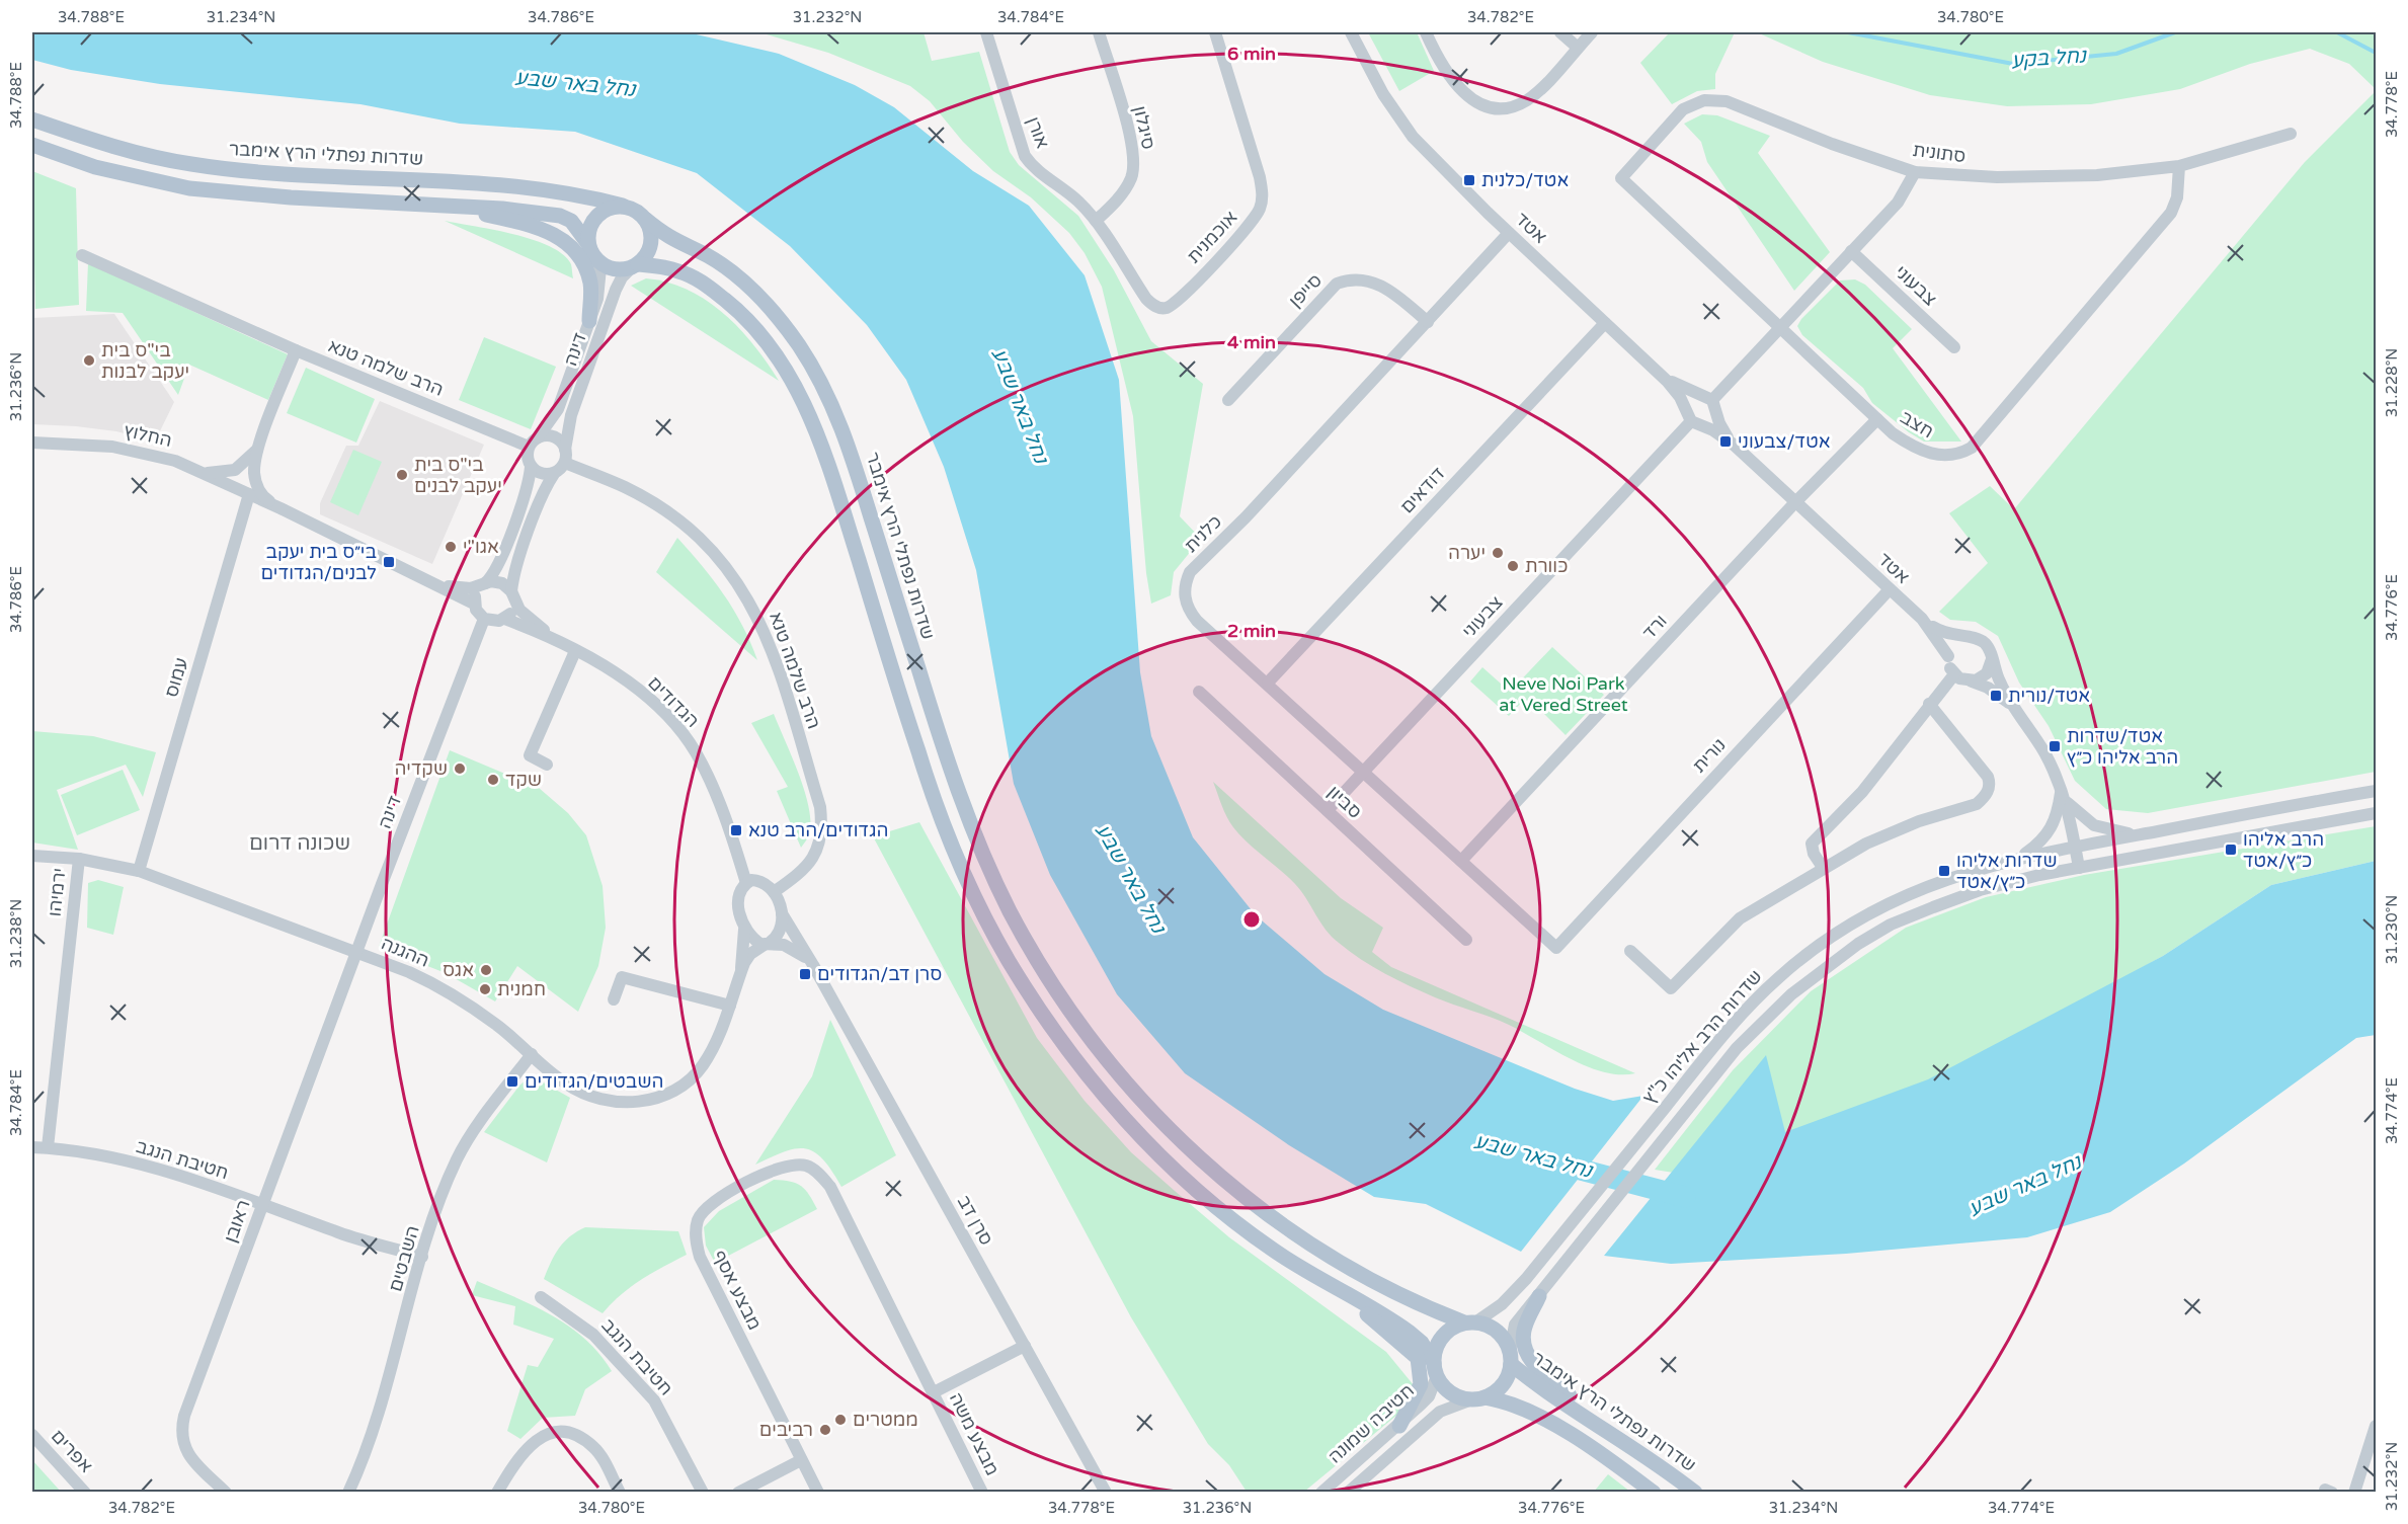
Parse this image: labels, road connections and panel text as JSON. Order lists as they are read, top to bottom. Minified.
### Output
{"streets":{"main road":["שדרות נפתלי הרץ אימבר"],"street":["סיגלון","אורן","סתונית","אטד","אוכמנית","צבעוני","סייפן","דינה","הרב שלמה טנא","חצב","החלוץ","דודאים","כלנית","ורד","עמוס","הגדודים","נורית","סביון","ירמיהו","ההגנה","שדרות הרב אליהו כ\"ץ","חטיבת הנגב","סרן דב","ראובן","השבטים","מבצע אסף","חטיבה שמונה","מבצע משה","אפרים"]},"crossings":[["סיגלון","אורן"],["סיגלון","אוכמנית"],["אורן","אוכמנית"],["סתונית","חצב"],["שדרות נפתלי הרץ אימבר","דינה"],["שדרות נפתלי הרץ אימבר","שדרות הרב אליהו כ\"ץ"],["שדרות נפתלי הרץ אימבר","חטיבה שמונה"],["אטד","צבעוני"],["אטד","דודאים"],["אטד","כלנית"],["אטד","ורד"],["אטד","נורית"],["צבעוני","כלנית"],["צבעוני","סביון"],["סייפן","כלנית"],["דינה","הרב שלמה טנא"],["דינה","הגדודים"],["דינה","ההגנה"],["דינה","ראובן"],["הרב שלמה טנא","הגדודים"],["הרב שלמה טנא","ההגנה"],["הרב שלמה טנא","סרן דב"],["חצב","ורד"],["החלוץ","עמוס"],["דודאים","כלנית"],["כלנית","ורד"],["כלנית","נורית"],["עמוס","ההגנה"],["הגדודים","ההגנה"],["הגדודים","סרן דב"],["ירמיהו","ההגנה"],["ירמיהו","חטיבת הנגב"],["ההגנה","סרן דב"],["ההגנה","ראובן"],["ההגנה","השבטים"],["שדרות הרב אליהו כ\"ץ","חטיבה שמונה"],["חטיבת הנגב","ראובן"],["חטיבת הנגב","השבטים"],["מבצע אסף","מבצע משה"]],"districts":["שכונה דרום"],"water":["נחל בקע","נחל באר שבע"],"parks":["Neve Noi Park at Vered Street"],"places":{"transit":["אטד/כלנית","אטד/צבעוני","בי״ס בית יעקב לבנים/הגדודים","אטד/נורית","אטד/שדרות הרב אליהו כ״ץ","הגדודים/הרב טנא","הרב אליהו כ״ץ/אטד","שדרות אליהו כ״ץ/אטד","סרן דב/הגדודים","השבטים/הגדודים"],"other":["בי\"ס בית יעקב לבנות","בי\"ס בית יעקב לבנים","אגו\"י","יערה","כוורת","שקדיה","שקד","אגס","חמנית","ממטרים","רביבים"]},"coordinates":["34.788°E","31.234°N","34.786°E","31.232°N","34.784°E","34.782°E","34.780°E","34.778°E","31.228°N","31.236°N","34.776°E","31.230°N","31.238°N","34.774°E"],"rings":["6 min","4 min","2 min"]}
